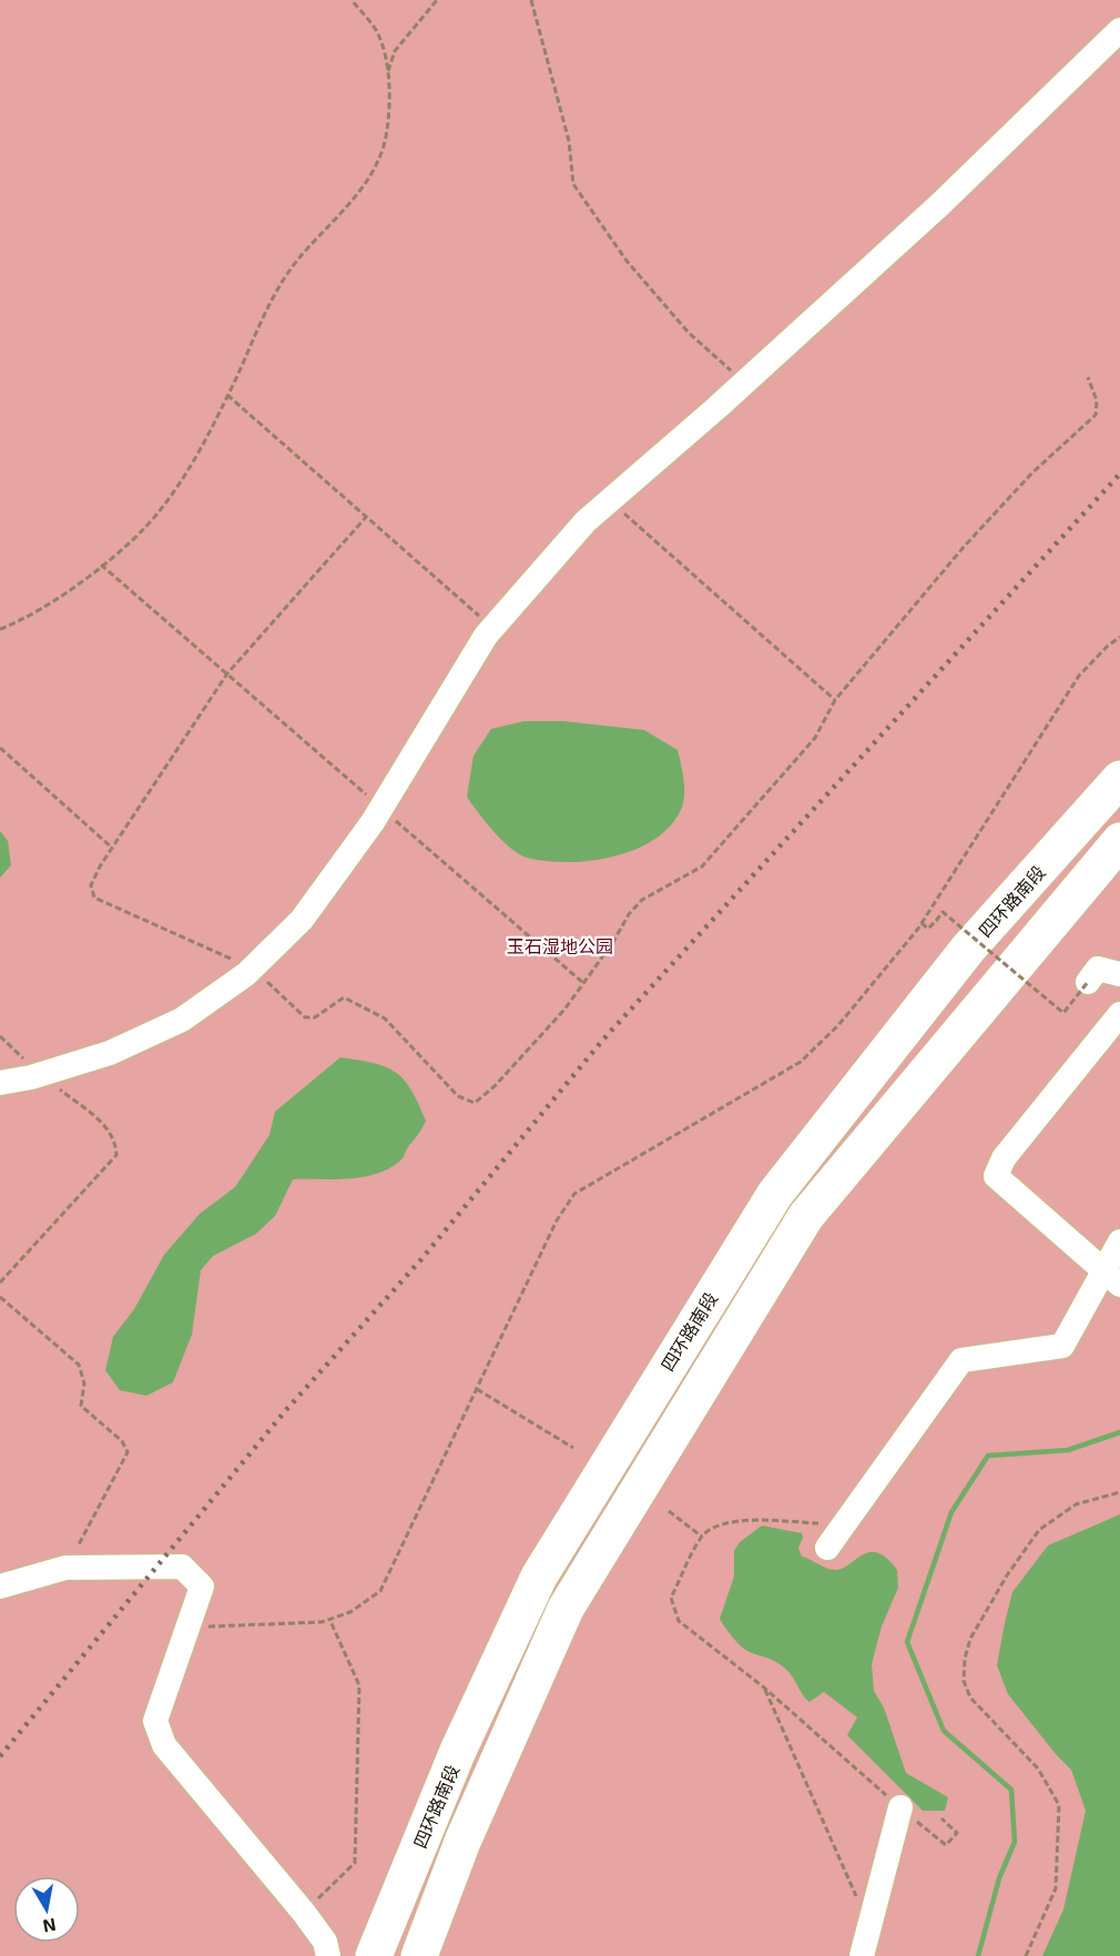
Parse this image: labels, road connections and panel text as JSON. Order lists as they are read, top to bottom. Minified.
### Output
{"streets":{"highway":["四环路南段"]},"parks":["玉石湿地公园"],"north":"bottom"}
